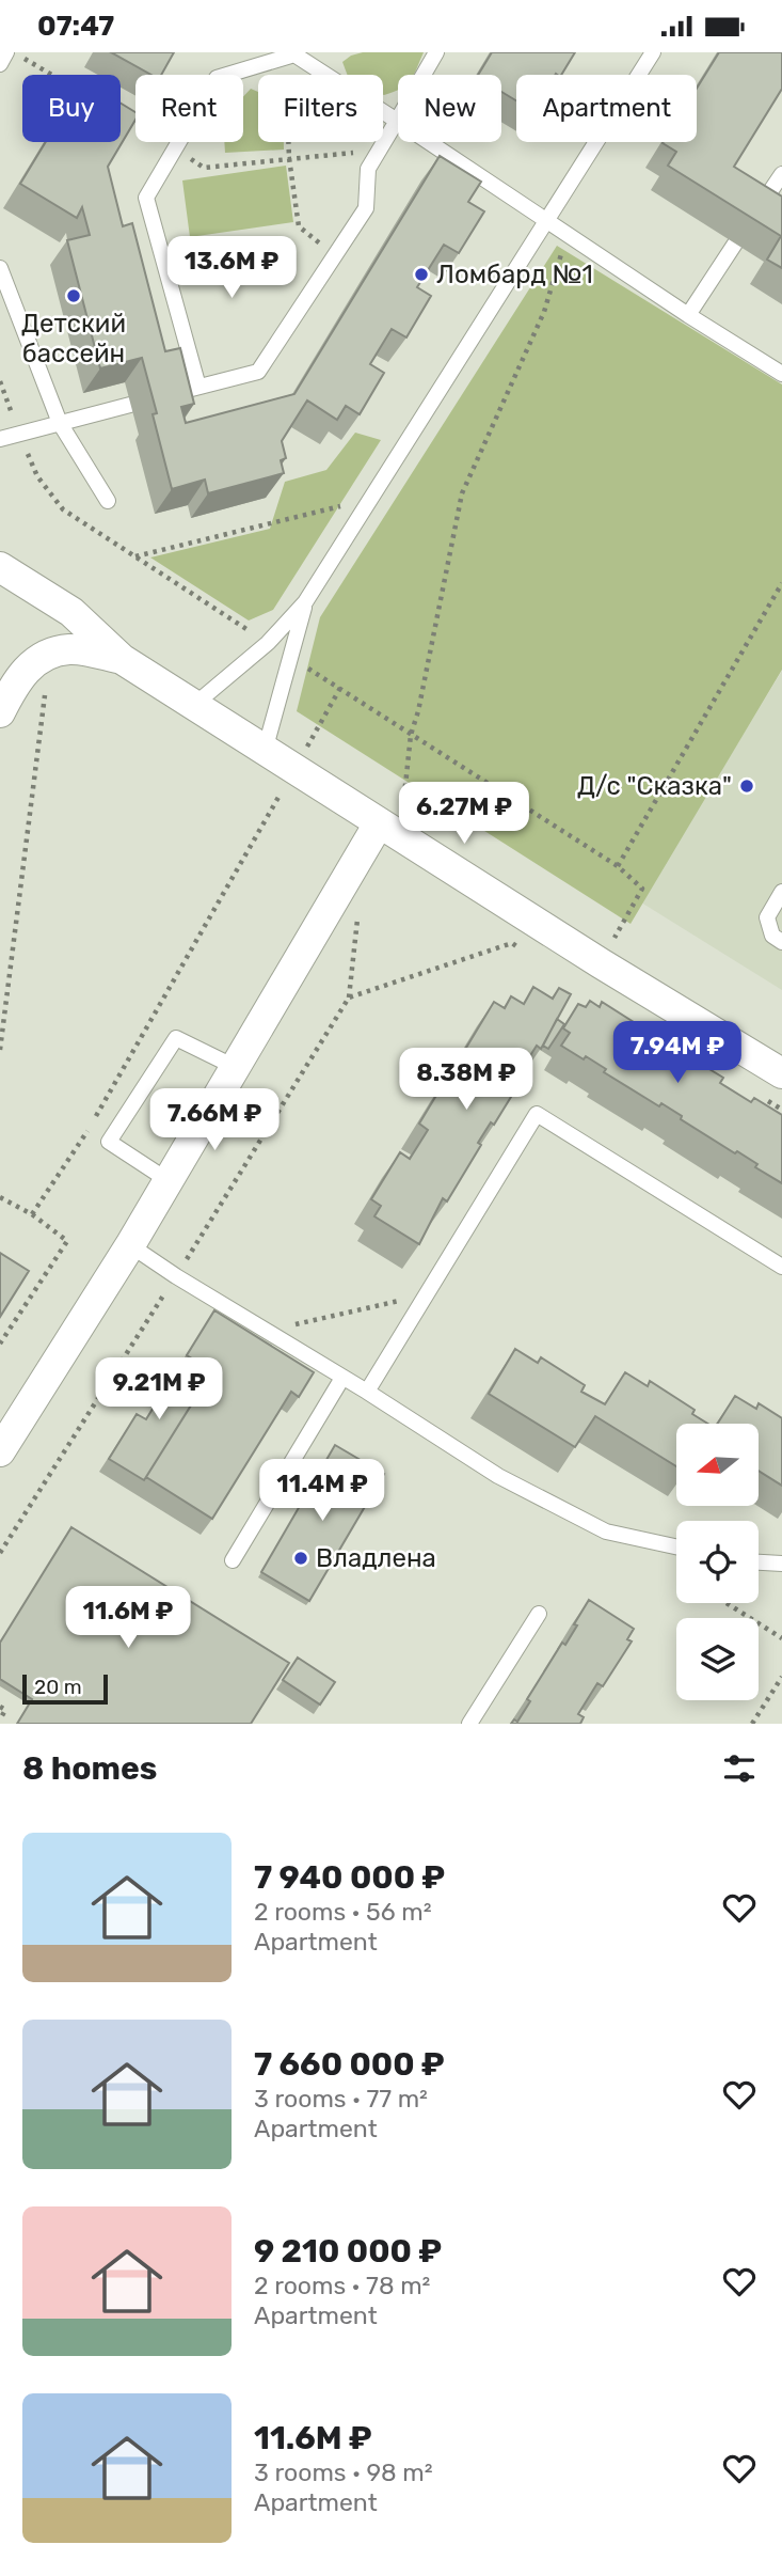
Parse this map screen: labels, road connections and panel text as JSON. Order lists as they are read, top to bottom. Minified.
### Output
{"places":["Ломбард №1","Детский бассейн","Д/с \"Сказка\"","Владлена"],"scale_bar":"20 m","north":"left","page":{"status":"07:47","chip":["Buy","Rent","Filters","New","Apartment"],"price":["13.6M ₽","6.27M ₽","7.94M ₽","8.38M ₽","7.66M ₽","9.21M ₽","11.4M ₽","11.6M ₽"],"scale":"20 m","heading":"8 homes","list":[{"name":"7 940 000 ₽","note":"2 rooms · 56 m² · Apartment"},{"name":"7 660 000 ₽","note":"3 rooms · 77 m² · Apartment"},{"name":"9 210 000 ₽","note":"2 rooms · 78 m² · Apartment"},{"name":"11.6M ₽","note":"3 rooms · 98 m² · Apartment"}]}}
